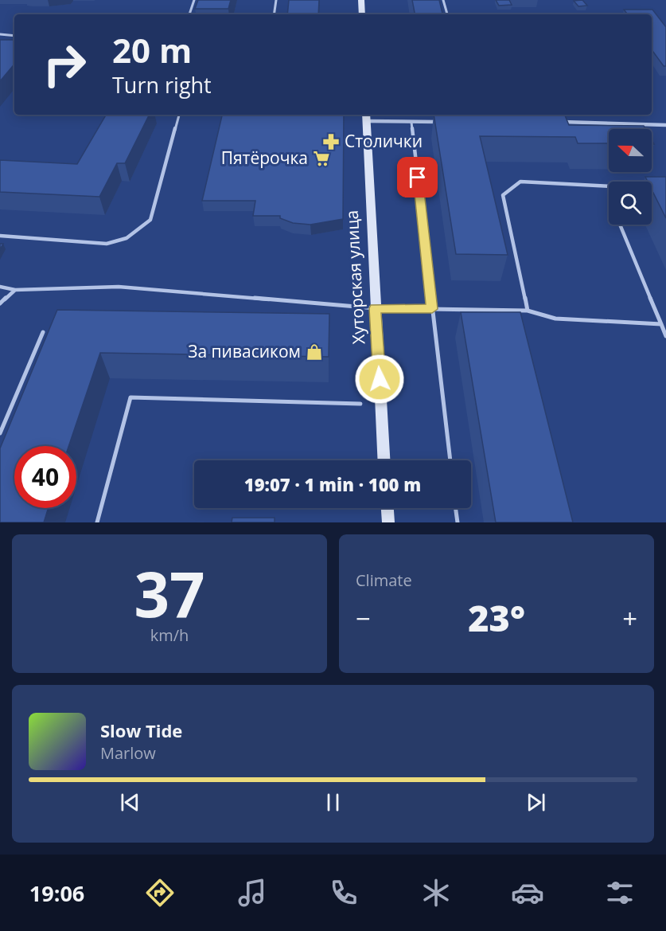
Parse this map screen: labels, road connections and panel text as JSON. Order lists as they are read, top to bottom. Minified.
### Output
{"streets":{"street":["Хуторская улица"]},"places":{"pharmacy":["Столички"],"supermarket":["Пятёрочка"],"shop":["За пивасиком"]},"north":"left","page":{"turn":["20 m","Turn right"],"limit":"40","trip":"19:07 · 1 min · 100 m","tile":[["37","km/h"],"Climate"],"heat":["−","23°","+"],"song":["Slow Tide","Marlow"],"tabs":"19:06"}}
